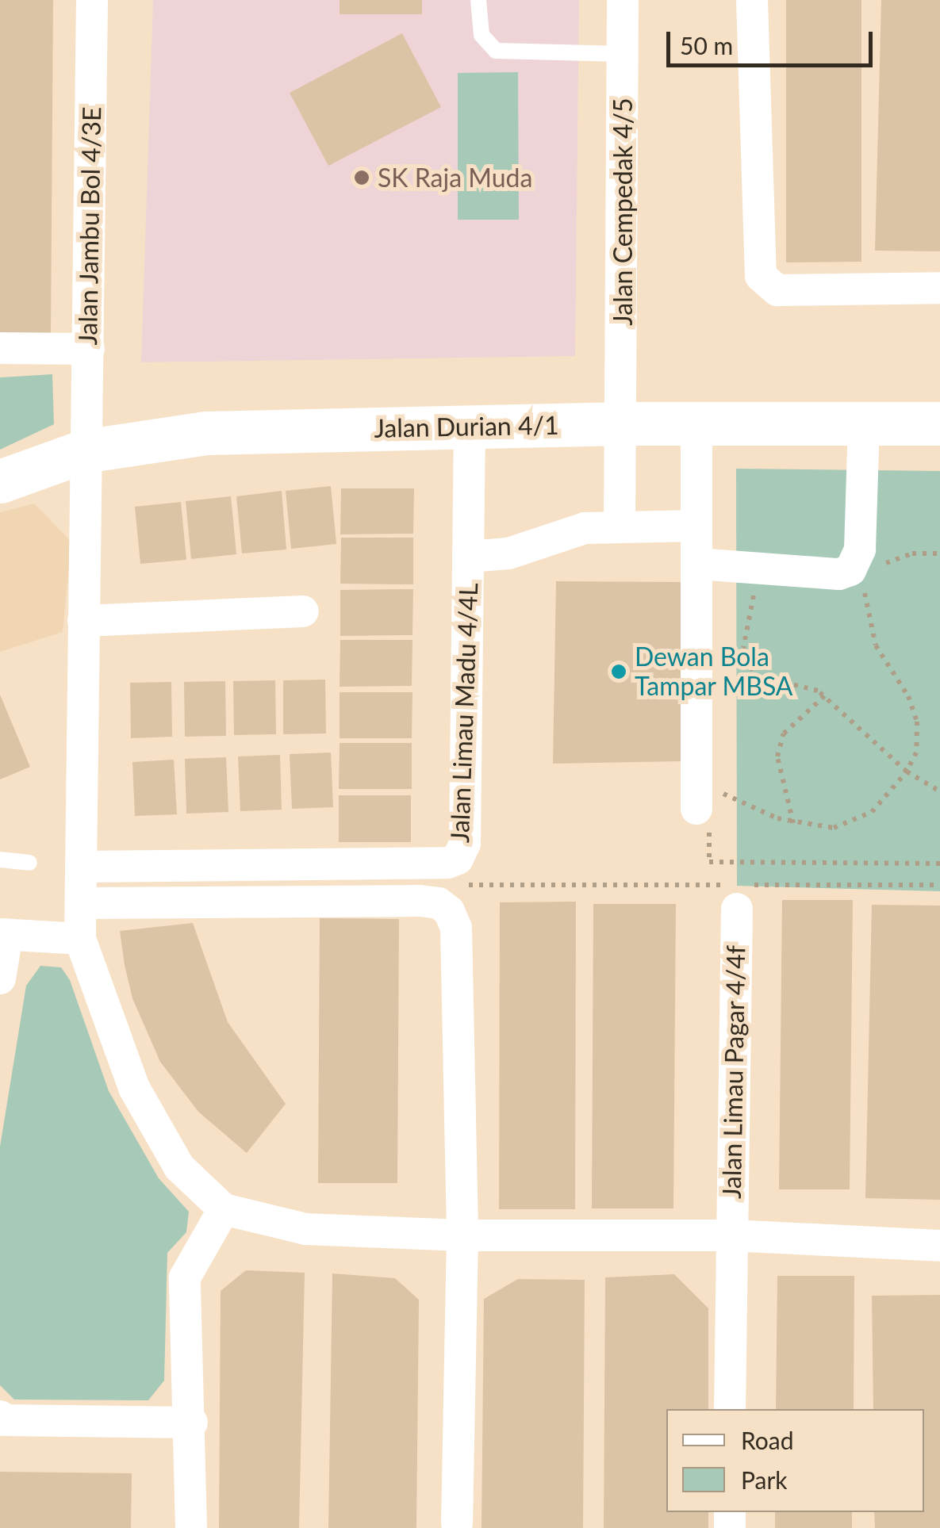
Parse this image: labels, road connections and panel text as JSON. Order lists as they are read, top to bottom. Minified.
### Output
{"streets":{"street":["Jalan Cempedak 4/5","Jalan Jambu Bol 4/3E","Jalan Durian 4/1","Jalan Limau Madu 4/4L","Jalan Limau Pagar 4/4f"]},"crossings":[["Jalan Cempedak 4/5","Jalan Durian 4/1"],["Jalan Jambu Bol 4/3E","Jalan Durian 4/1"],["Jalan Jambu Bol 4/3E","Jalan Limau Madu 4/4L"],["Jalan Durian 4/1","Jalan Limau Madu 4/4L"]],"places":["SK Raja Muda","Dewan Bola Tampar MBSA"],"legend":["Road","Park"],"scale_bar":"50 m"}
